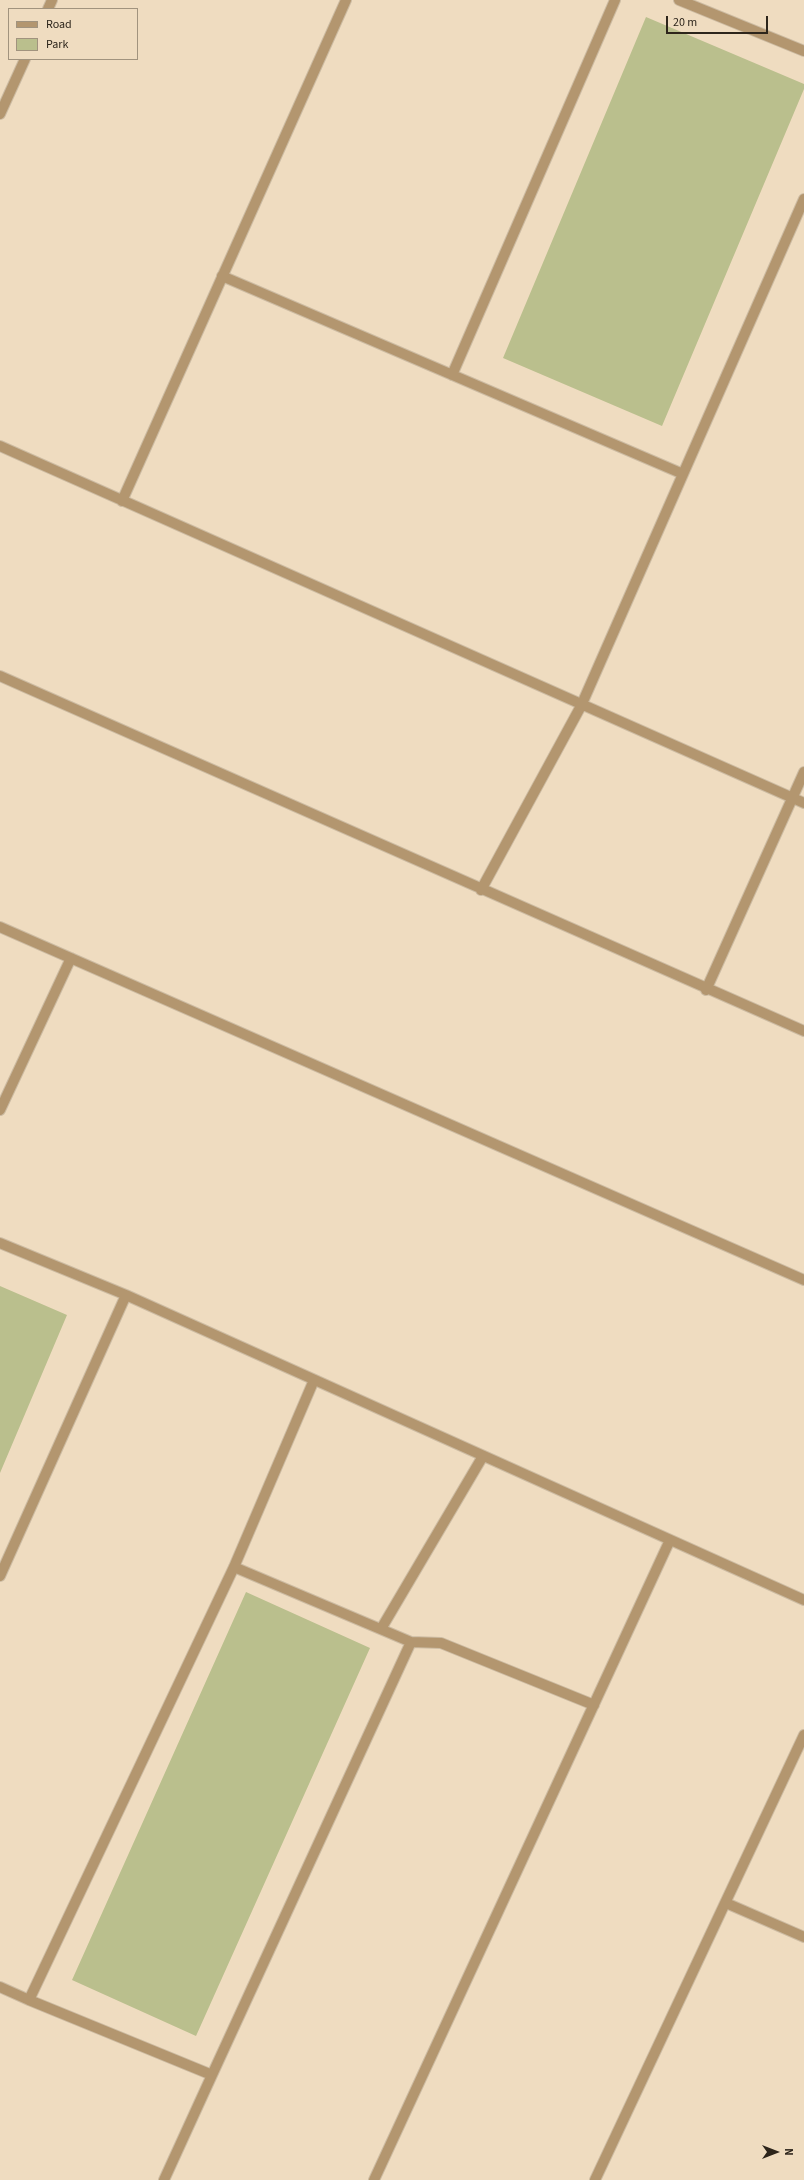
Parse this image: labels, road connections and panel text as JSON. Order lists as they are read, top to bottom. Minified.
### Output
{"legend":["Road","Park"],"scale_bar":"20 m","north":"right"}
